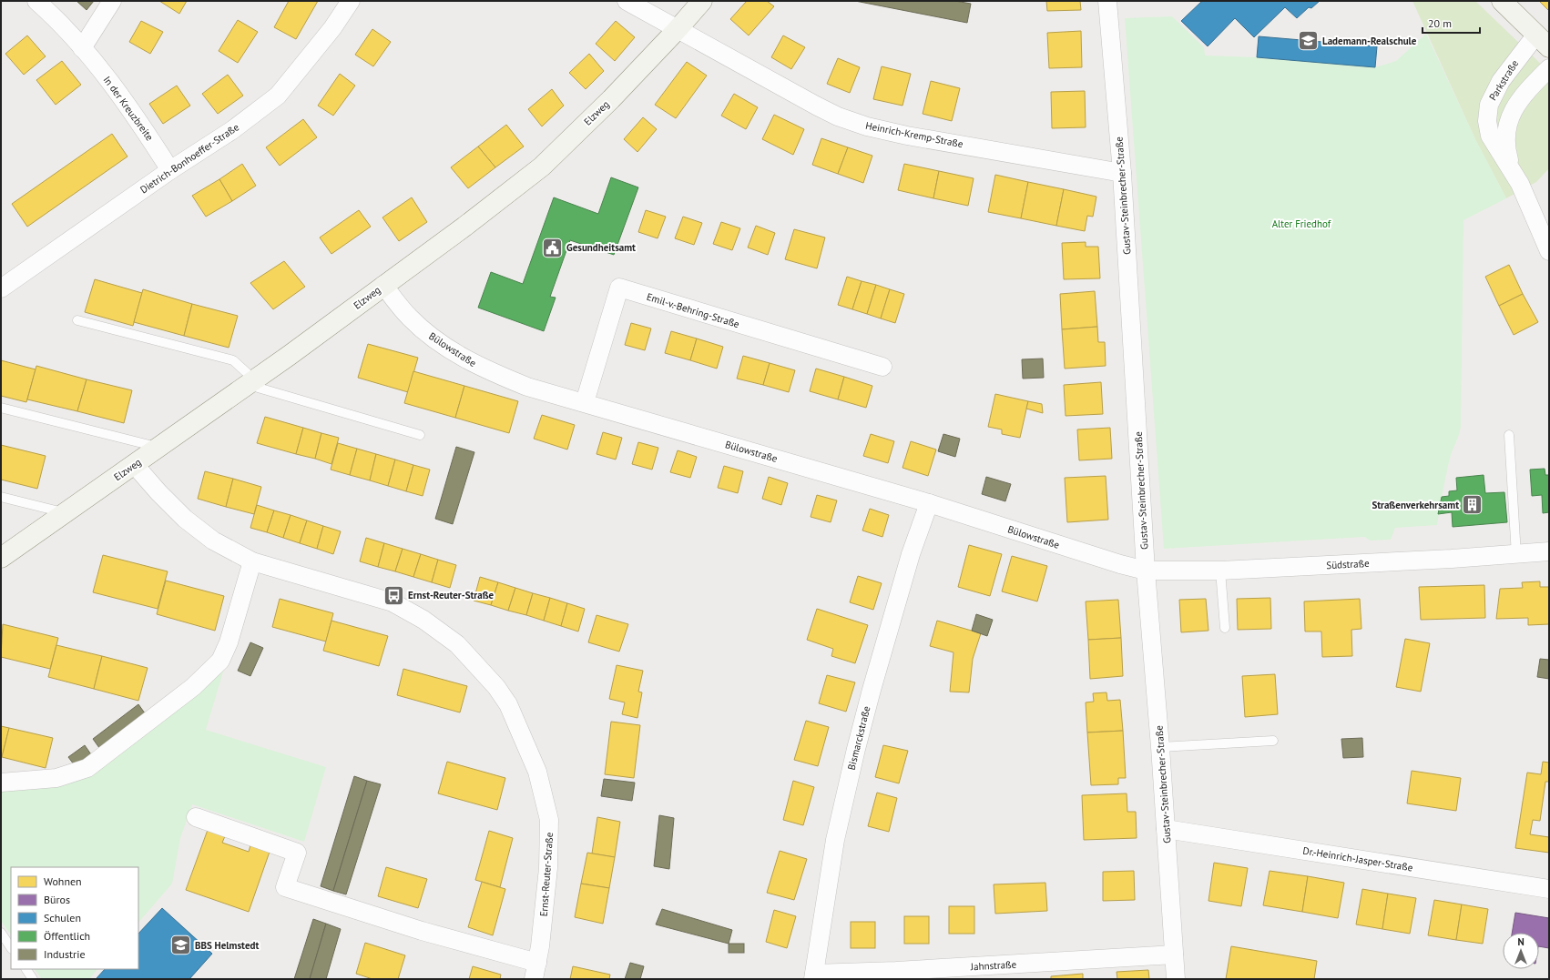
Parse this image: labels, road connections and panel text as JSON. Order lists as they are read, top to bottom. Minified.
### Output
{"streets":{"street":["Parkstraße","In der Kreuzbreite","Elzweg","Heinrich-Kremp-Straße","Dietrich-Bonhoeffer-Straße","Gustav-Steinbrecher-Straße","Emil-v.-Behring-Straße","Bülowstraße","Südstraße","Bismarckstraße","Dr.-Heinrich-Jasper-Straße","Ernst-Reuter-Straße","Jahnstraße"]},"crossings":[["In der Kreuzbreite","Dietrich-Bonhoeffer-Straße"],["Elzweg","Heinrich-Kremp-Straße"],["Elzweg","Bülowstraße"],["Elzweg","Ernst-Reuter-Straße"],["Heinrich-Kremp-Straße","Gustav-Steinbrecher-Straße"],["Gustav-Steinbrecher-Straße","Bülowstraße"],["Gustav-Steinbrecher-Straße","Südstraße"],["Gustav-Steinbrecher-Straße","Dr.-Heinrich-Jasper-Straße"],["Gustav-Steinbrecher-Straße","Jahnstraße"],["Emil-v.-Behring-Straße","Bülowstraße"],["Bülowstraße","Südstraße"],["Bülowstraße","Bismarckstraße"],["Bismarckstraße","Jahnstraße"]],"parks":["Alter Friedhof"],"places":{"school or university":["Lademann-Realschule","BBS Helmstedt"],"public building":["Gesundheitsamt"],"building":["Straßenverkehrsamt"],"bus stop":["Ernst-Reuter-Straße"]},"legend":["Wohnen","Büros","Schulen","Öffentlich","Industrie"],"scale_bar":"20 m","north":"top"}
